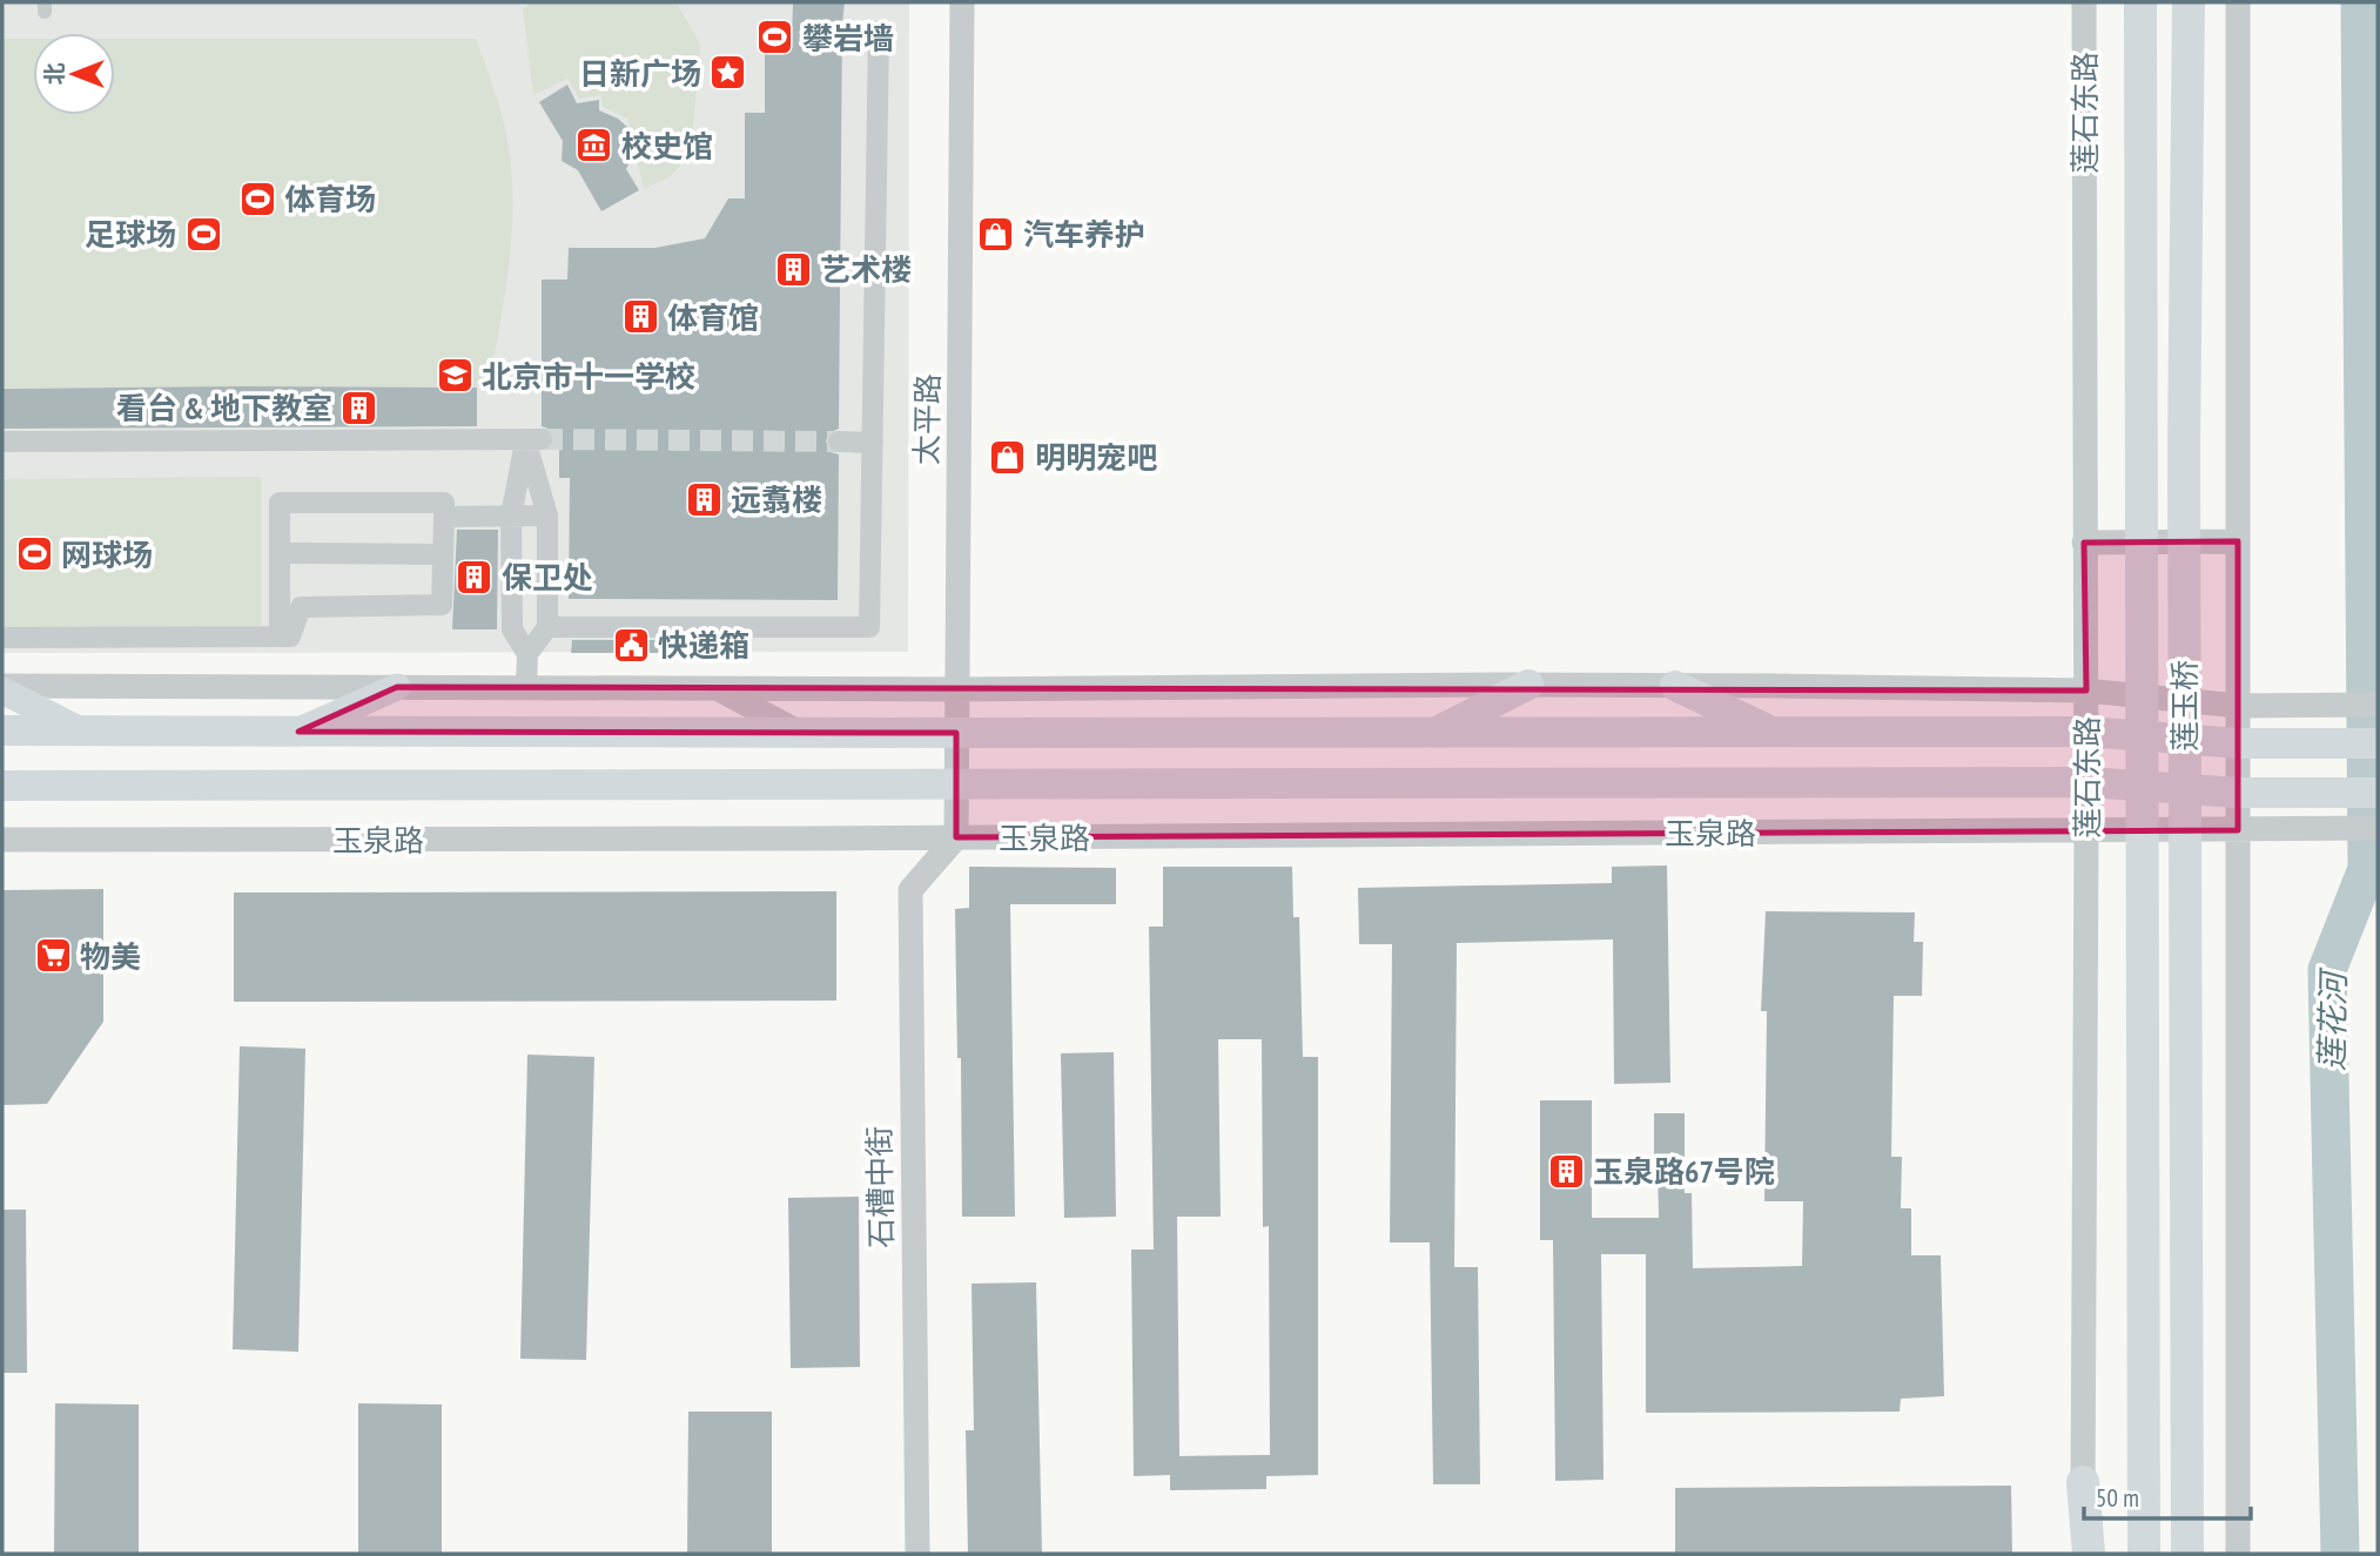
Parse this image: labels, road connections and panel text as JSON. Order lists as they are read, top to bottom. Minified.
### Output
{"streets":{"highway":["莲石东路","莲玉桥"],"main road":["玉泉路"],"street":["太平路","石槽中街"]},"crossings":[["莲石东路","莲玉桥"],["莲石东路","玉泉路"],["太平路","玉泉路"],["太平路","石槽中街"],["玉泉路","石槽中街"]],"water":["莲花河"],"places":{"sports":["攀岩墙","体育场","足球场","网球场"],"place":["日新广场"],"museum":["校史馆"],"shop":["汽车养护","明明宠吧"],"building":["艺术楼","体育馆","看台 & 地下教室","远翥楼","保卫处","玉泉路67号院"],"school or university":["北京市十一学校"],"public building":["快递箱"],"supermarket":["物美"]},"scale_bar":"50 m","north":"left"}
